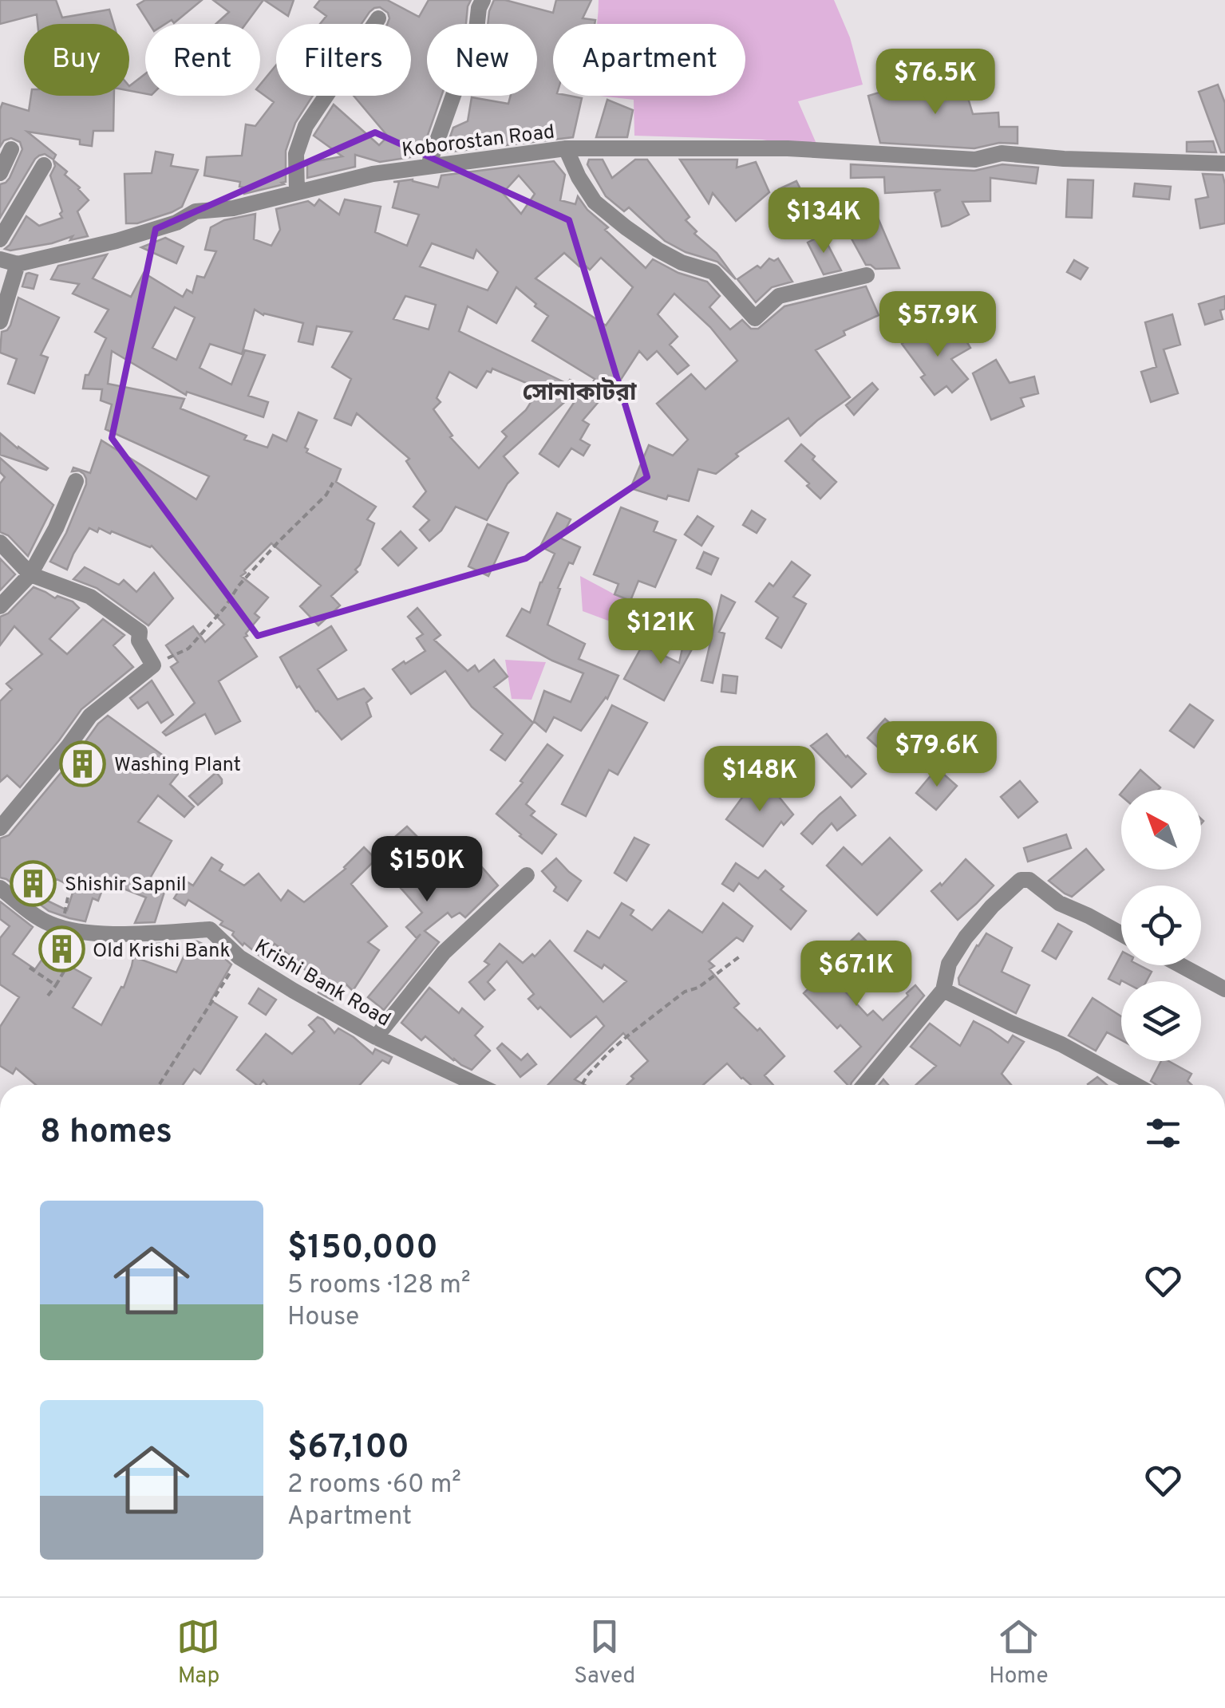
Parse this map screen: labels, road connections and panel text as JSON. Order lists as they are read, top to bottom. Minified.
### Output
{"streets":{"street":["Koborostan Road","Krishi Bank Road"]},"districts":["সোনাকাটরা"],"places":{"building":["Washing Plant","Shishir Sapnil","Old Krishi Bank"]},"north":"top left","page":{"chip":["Buy","Rent","Filters","New","Apartment"],"price":["$76.5K","$134K","$57.9K","$121K","$79.6K","$148K","$150K","$67.1K"],"heading":"8 homes","list":[{"name":"$150,000","note":"5 rooms · 128 m² · House"},{"name":"$67,100","note":"2 rooms · 60 m² · Apartment"}],"tabs":["Map","Saved","Home"]}}
